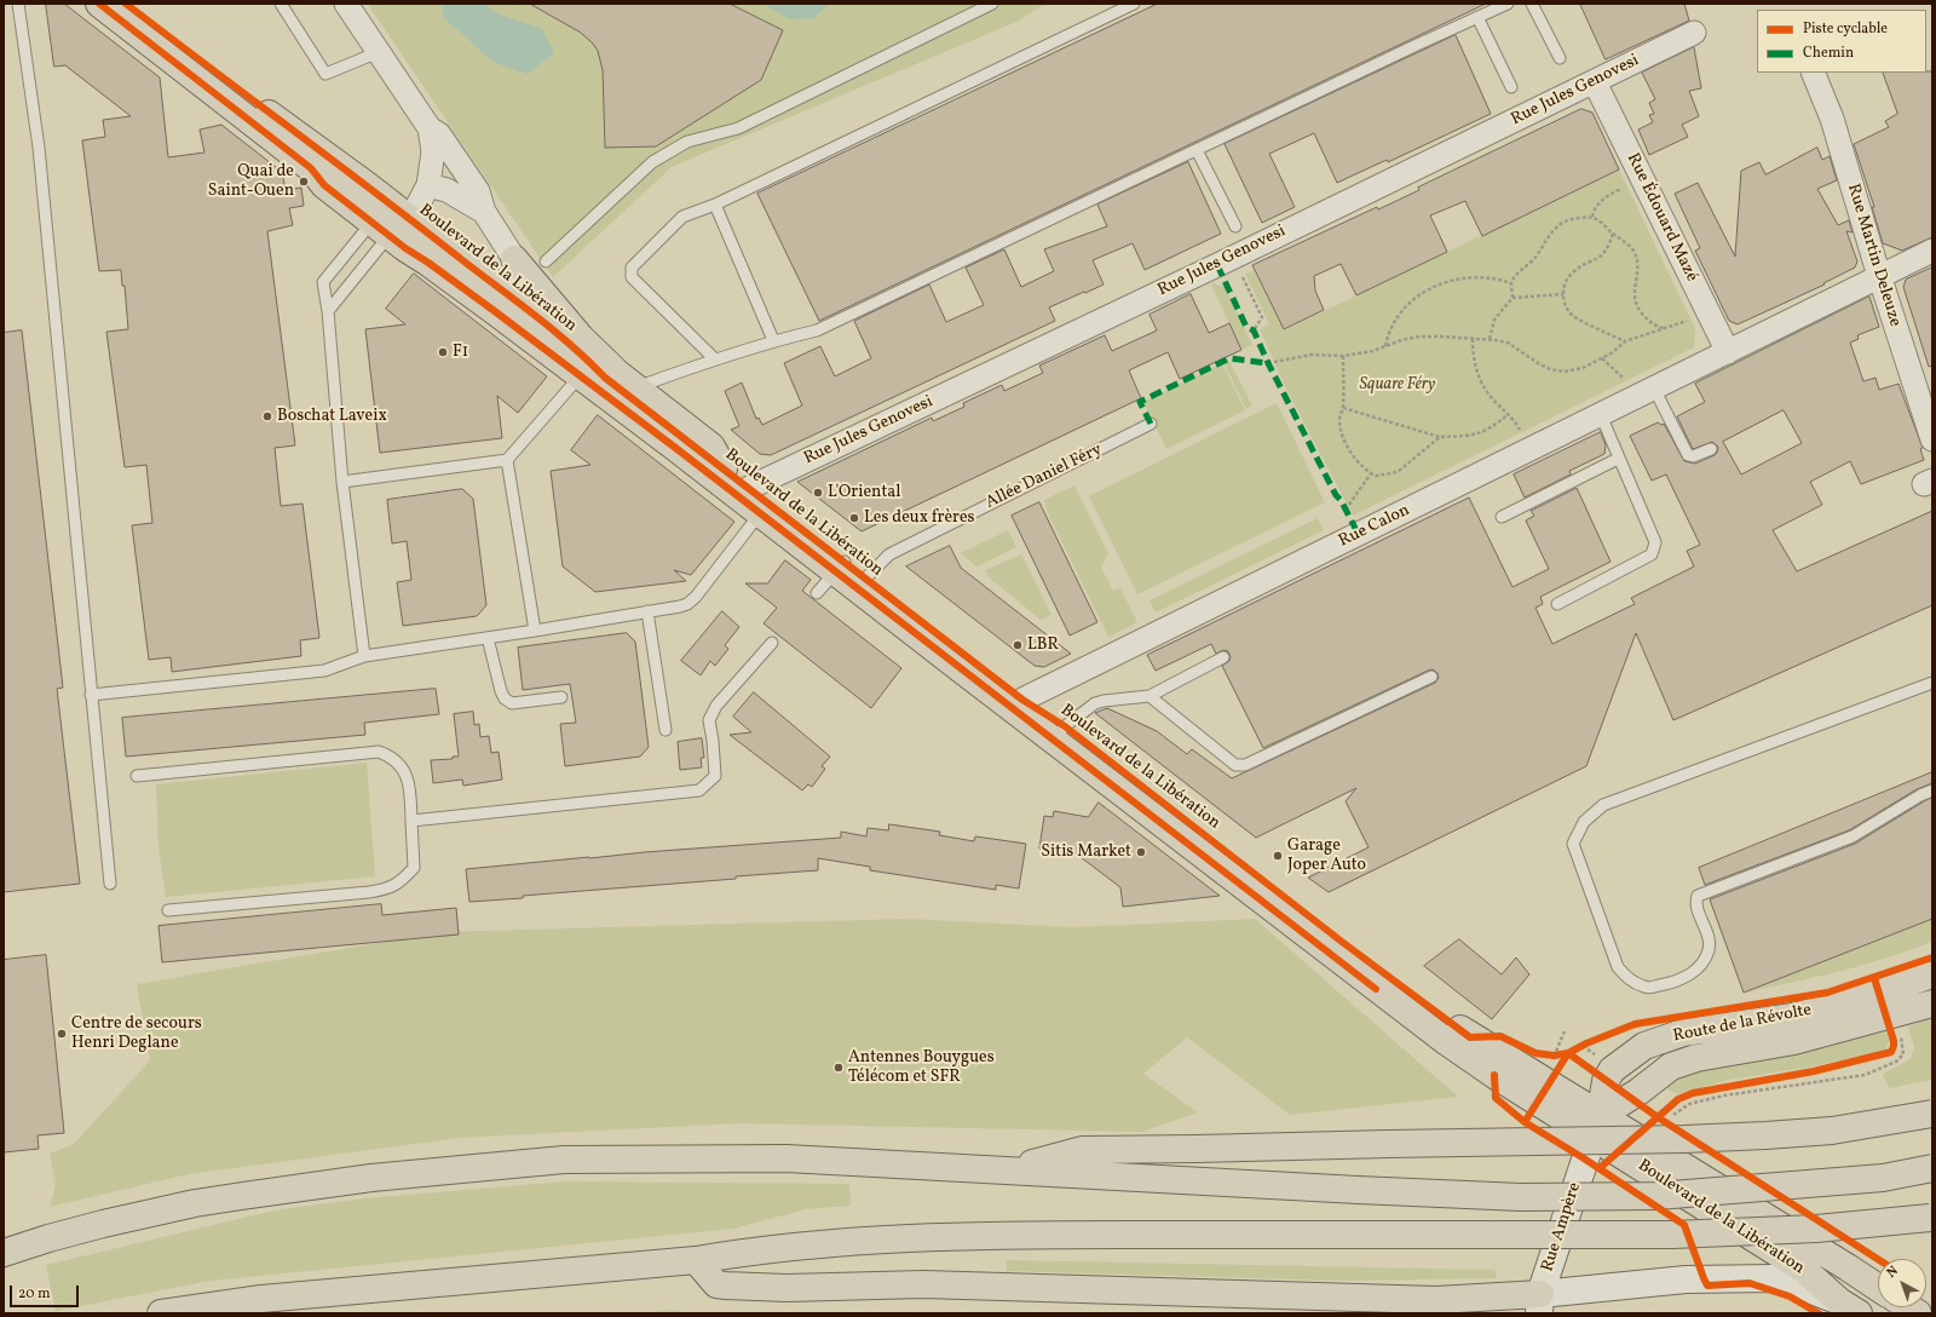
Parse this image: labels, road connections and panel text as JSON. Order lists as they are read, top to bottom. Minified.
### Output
{"streets":{"main road":["Boulevard de la Libération","Route de la Révolte","Rue Ampère"],"street":["Rue Jules Genovesi","Rue Édouard Mazé","Rue Martin Deleuze","Rue Calon"],"lane":["Allée Daniel Féry"]},"crossings":[["Rue Jules Genovesi","Rue Édouard Mazé"],["Rue Jules Genovesi","Boulevard de la Libération"],["Rue Édouard Mazé","Rue Calon"],["Rue Martin Deleuze","Rue Calon"],["Boulevard de la Libération","Allée Daniel Féry"],["Boulevard de la Libération","Rue Calon"],["Boulevard de la Libération","Route de la Révolte"],["Boulevard de la Libération","Rue Ampère"],["Route de la Révolte","Rue Ampère"]],"parks":["Square Féry"],"places":["Quai de Saint-Ouen","F1","Boschat Laveix","L'Oriental","Les deux frères","LBR","Sitis Market","Garage Joper Auto","Centre de secours Henri Deglane","Antennes Bouygues Télécom et SFR"],"legend":["Piste cyclable","Chemin"],"scale_bar":"20 m","north":"top left"}
